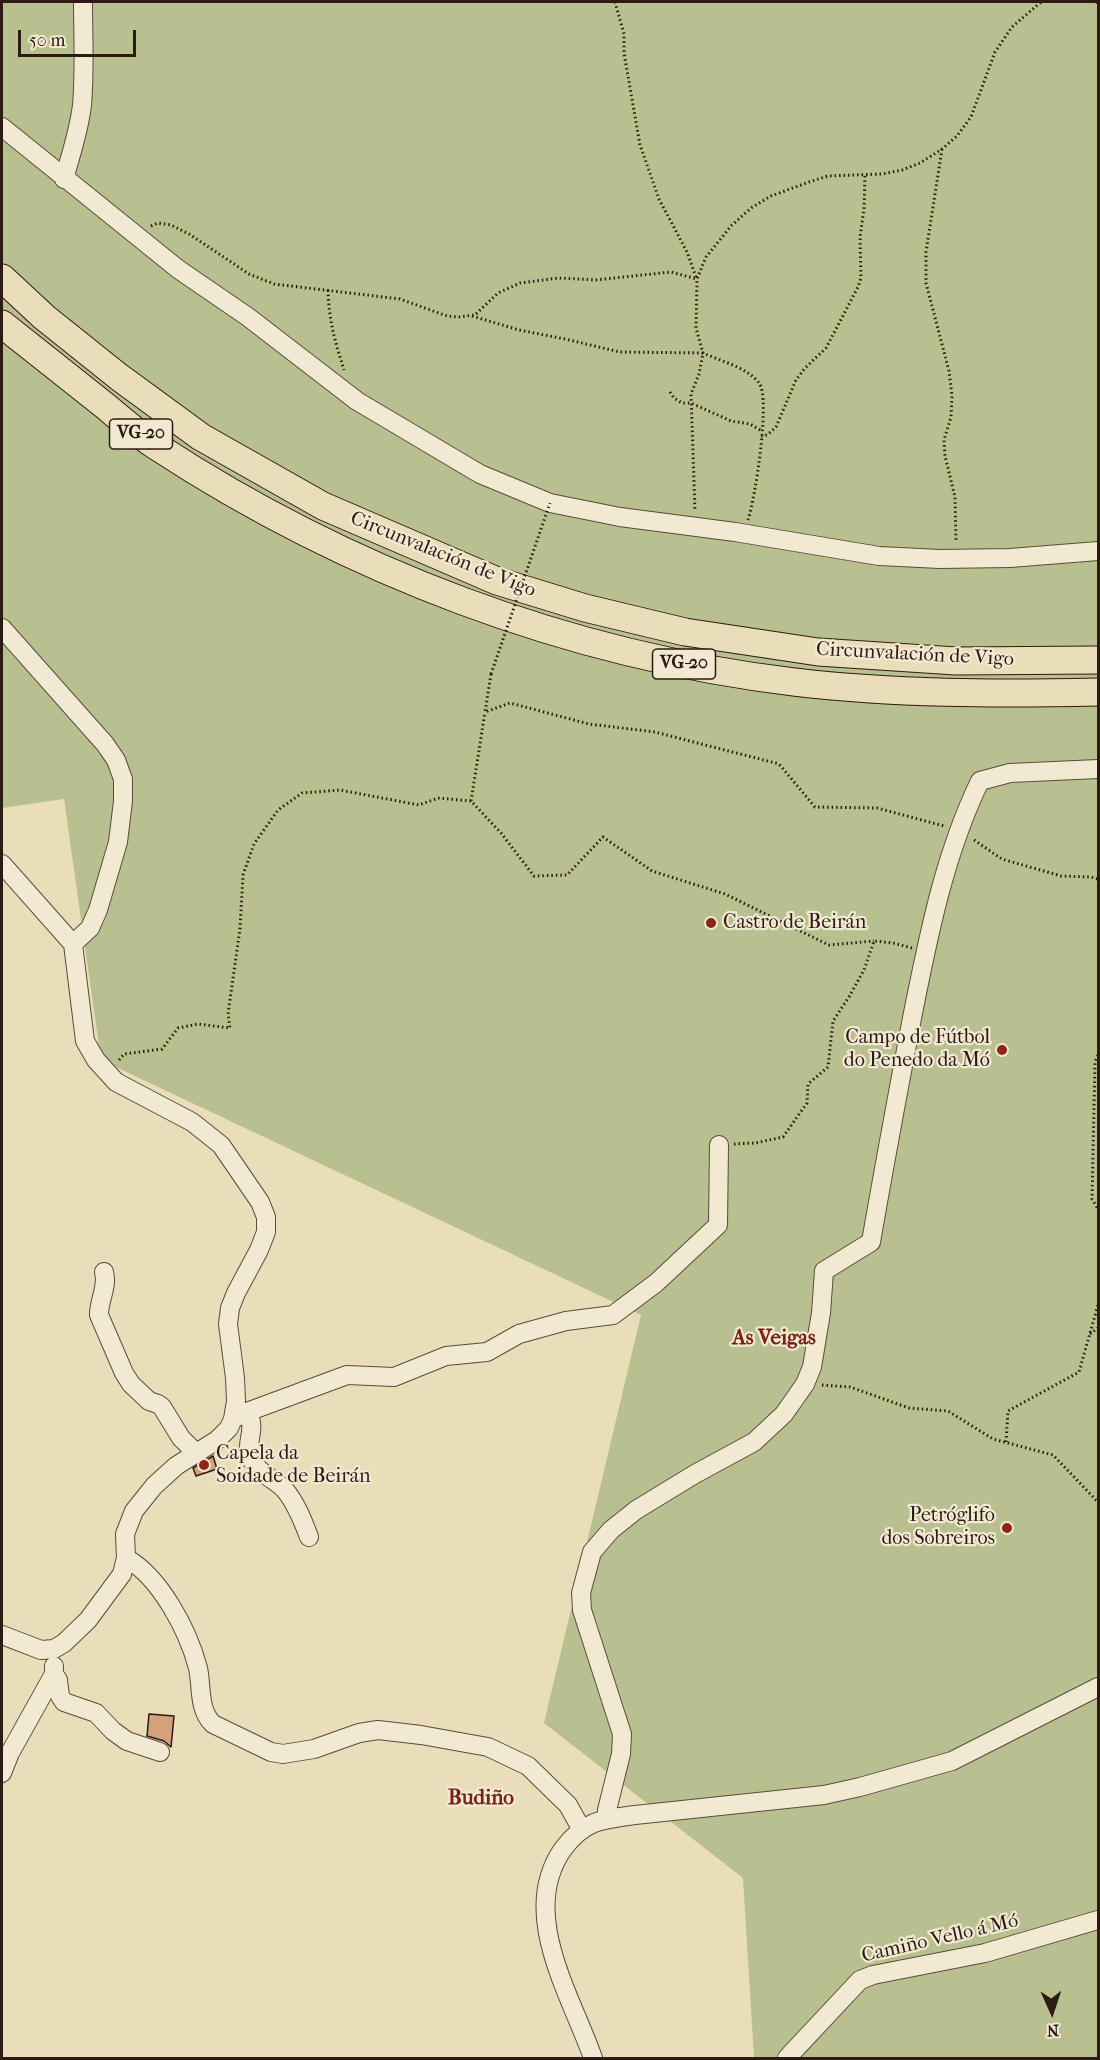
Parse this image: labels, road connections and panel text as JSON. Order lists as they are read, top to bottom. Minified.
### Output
{"streets":{"highway":["VG-20","Circunvalación de Vigo"],"street":["Camiño Vello á Mó"]},"districts":["As Veigas","Budiño"],"places":["Castro de Beirán","Campo de Fútbol do Penedo da Mó","Capela da Soidade de Beirán","Petróglifo dos Sobreiros"],"scale_bar":"50 m","north":"bottom"}
